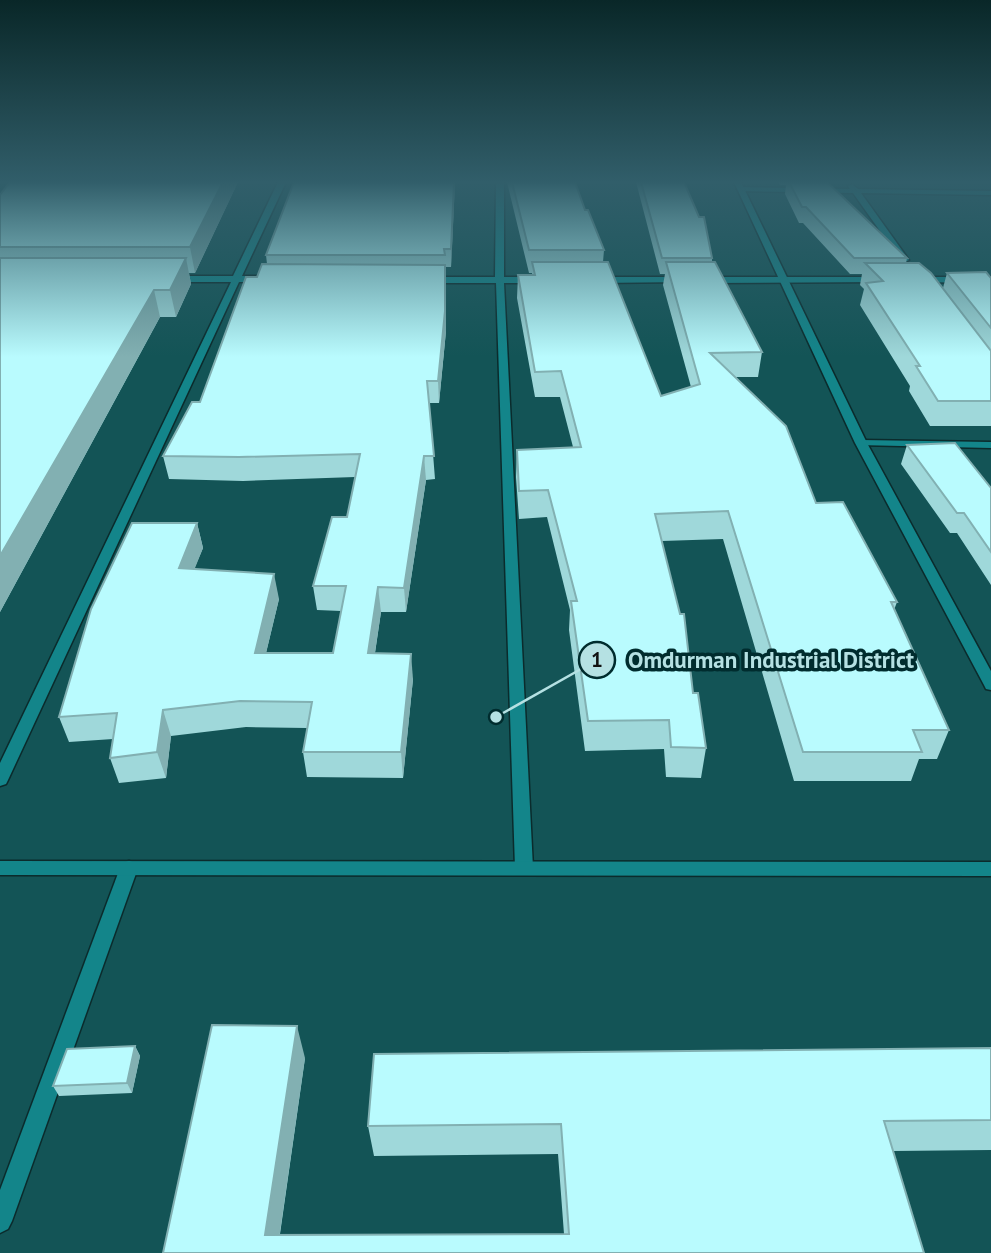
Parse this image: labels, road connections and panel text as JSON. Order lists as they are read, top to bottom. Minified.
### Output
{"places":["Omdurman Industrial District"]}
